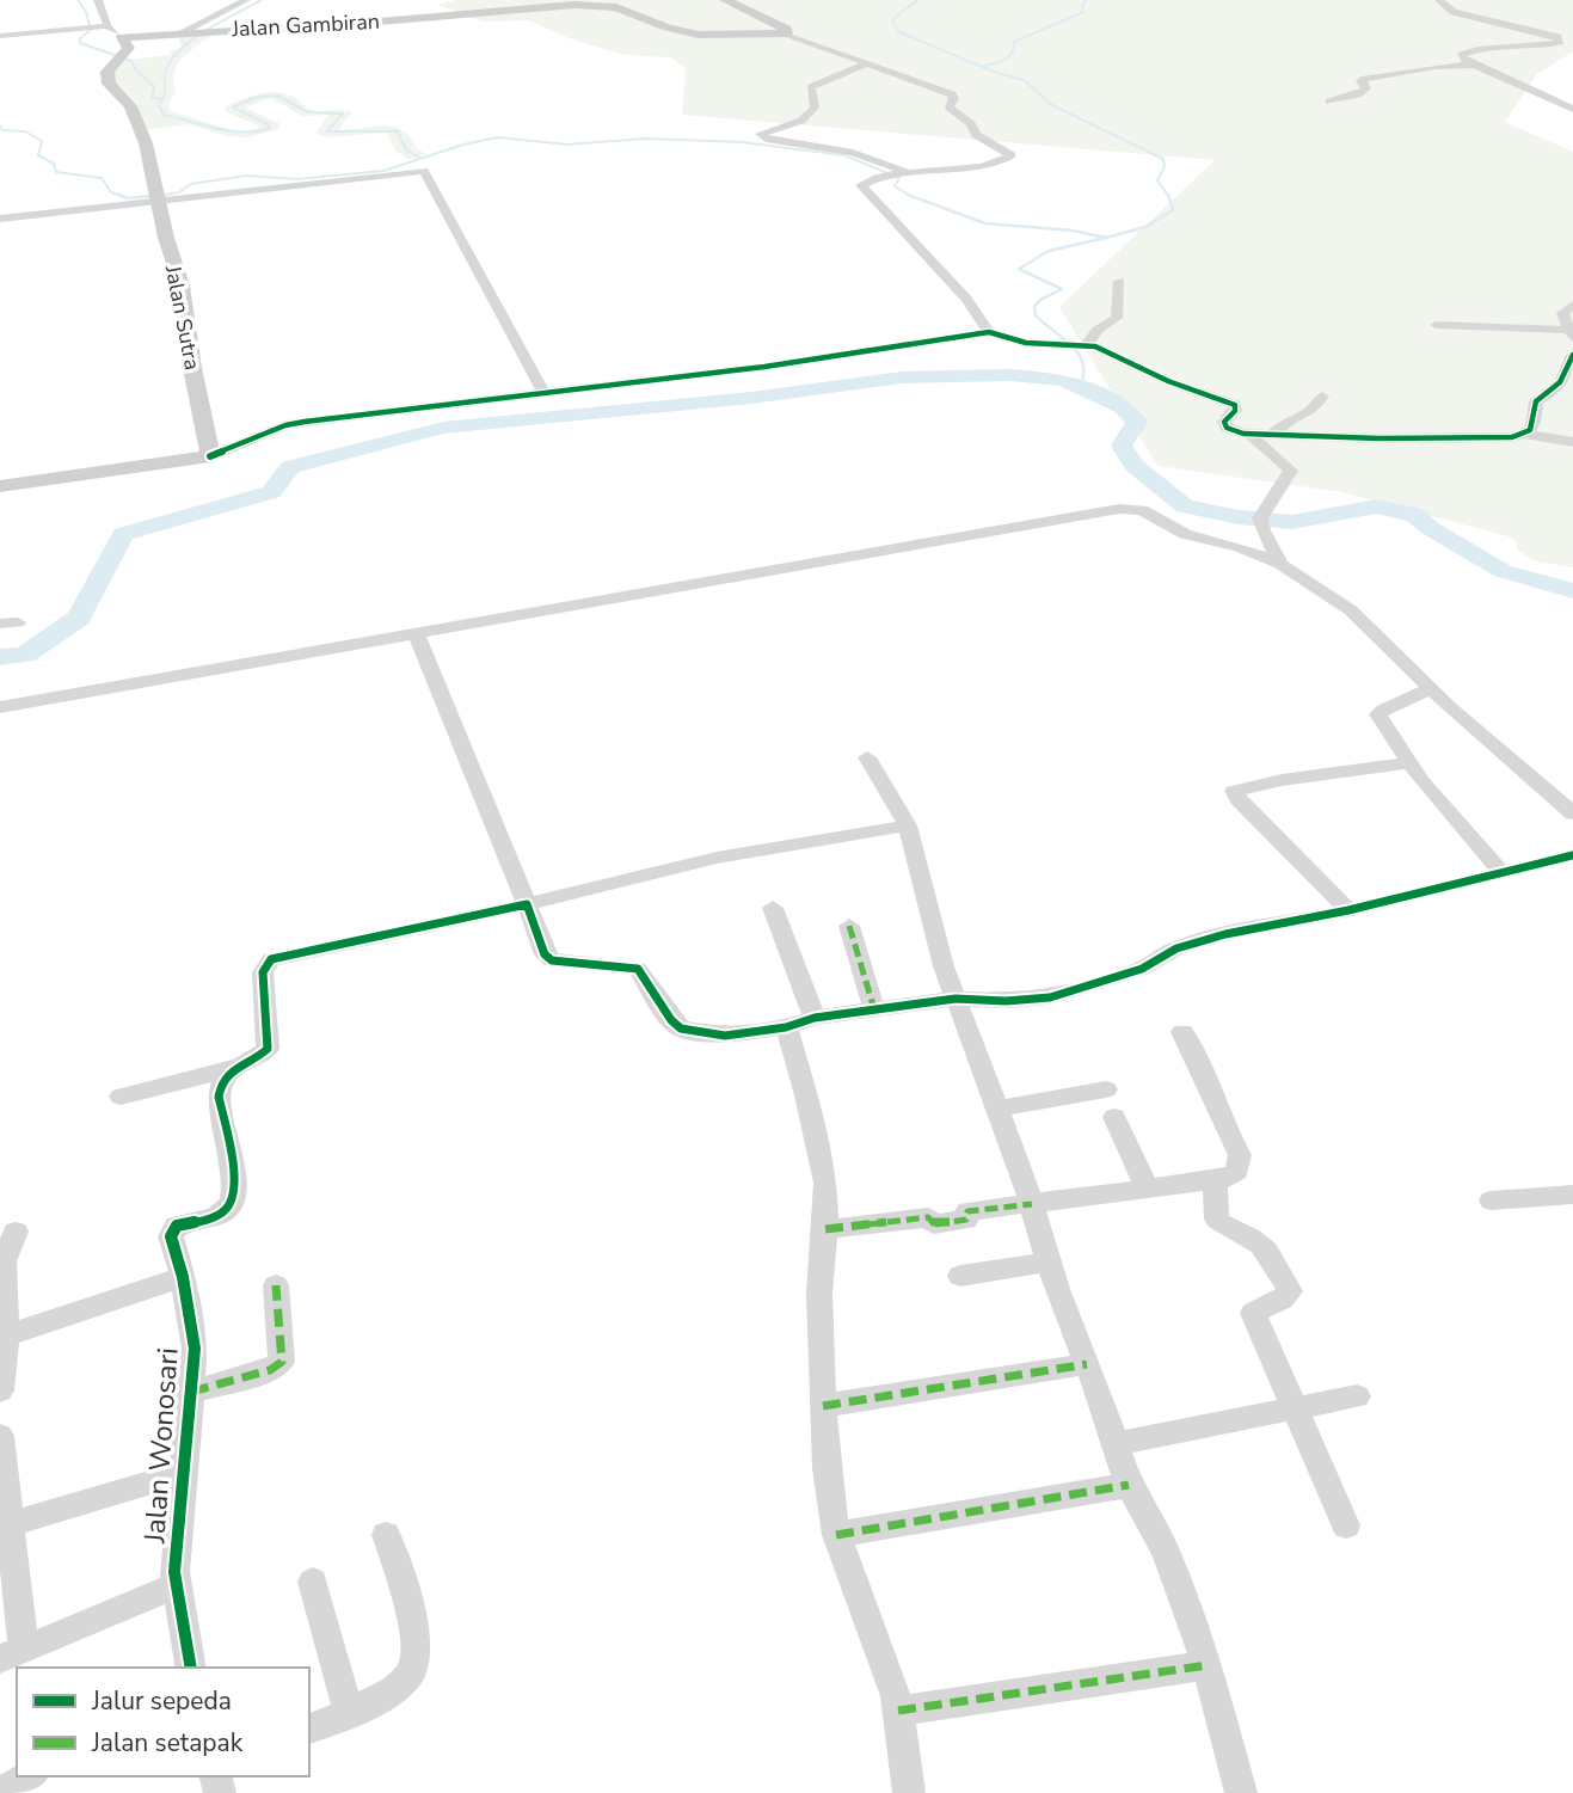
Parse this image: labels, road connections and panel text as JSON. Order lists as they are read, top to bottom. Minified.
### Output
{"streets":{"street":["Jalan Gambiran","Jalan Sutra","Jalan Wonosari"]},"crossings":[["Jalan Gambiran","Jalan Sutra"]],"legend":["Jalur sepeda","Jalan setapak"]}
